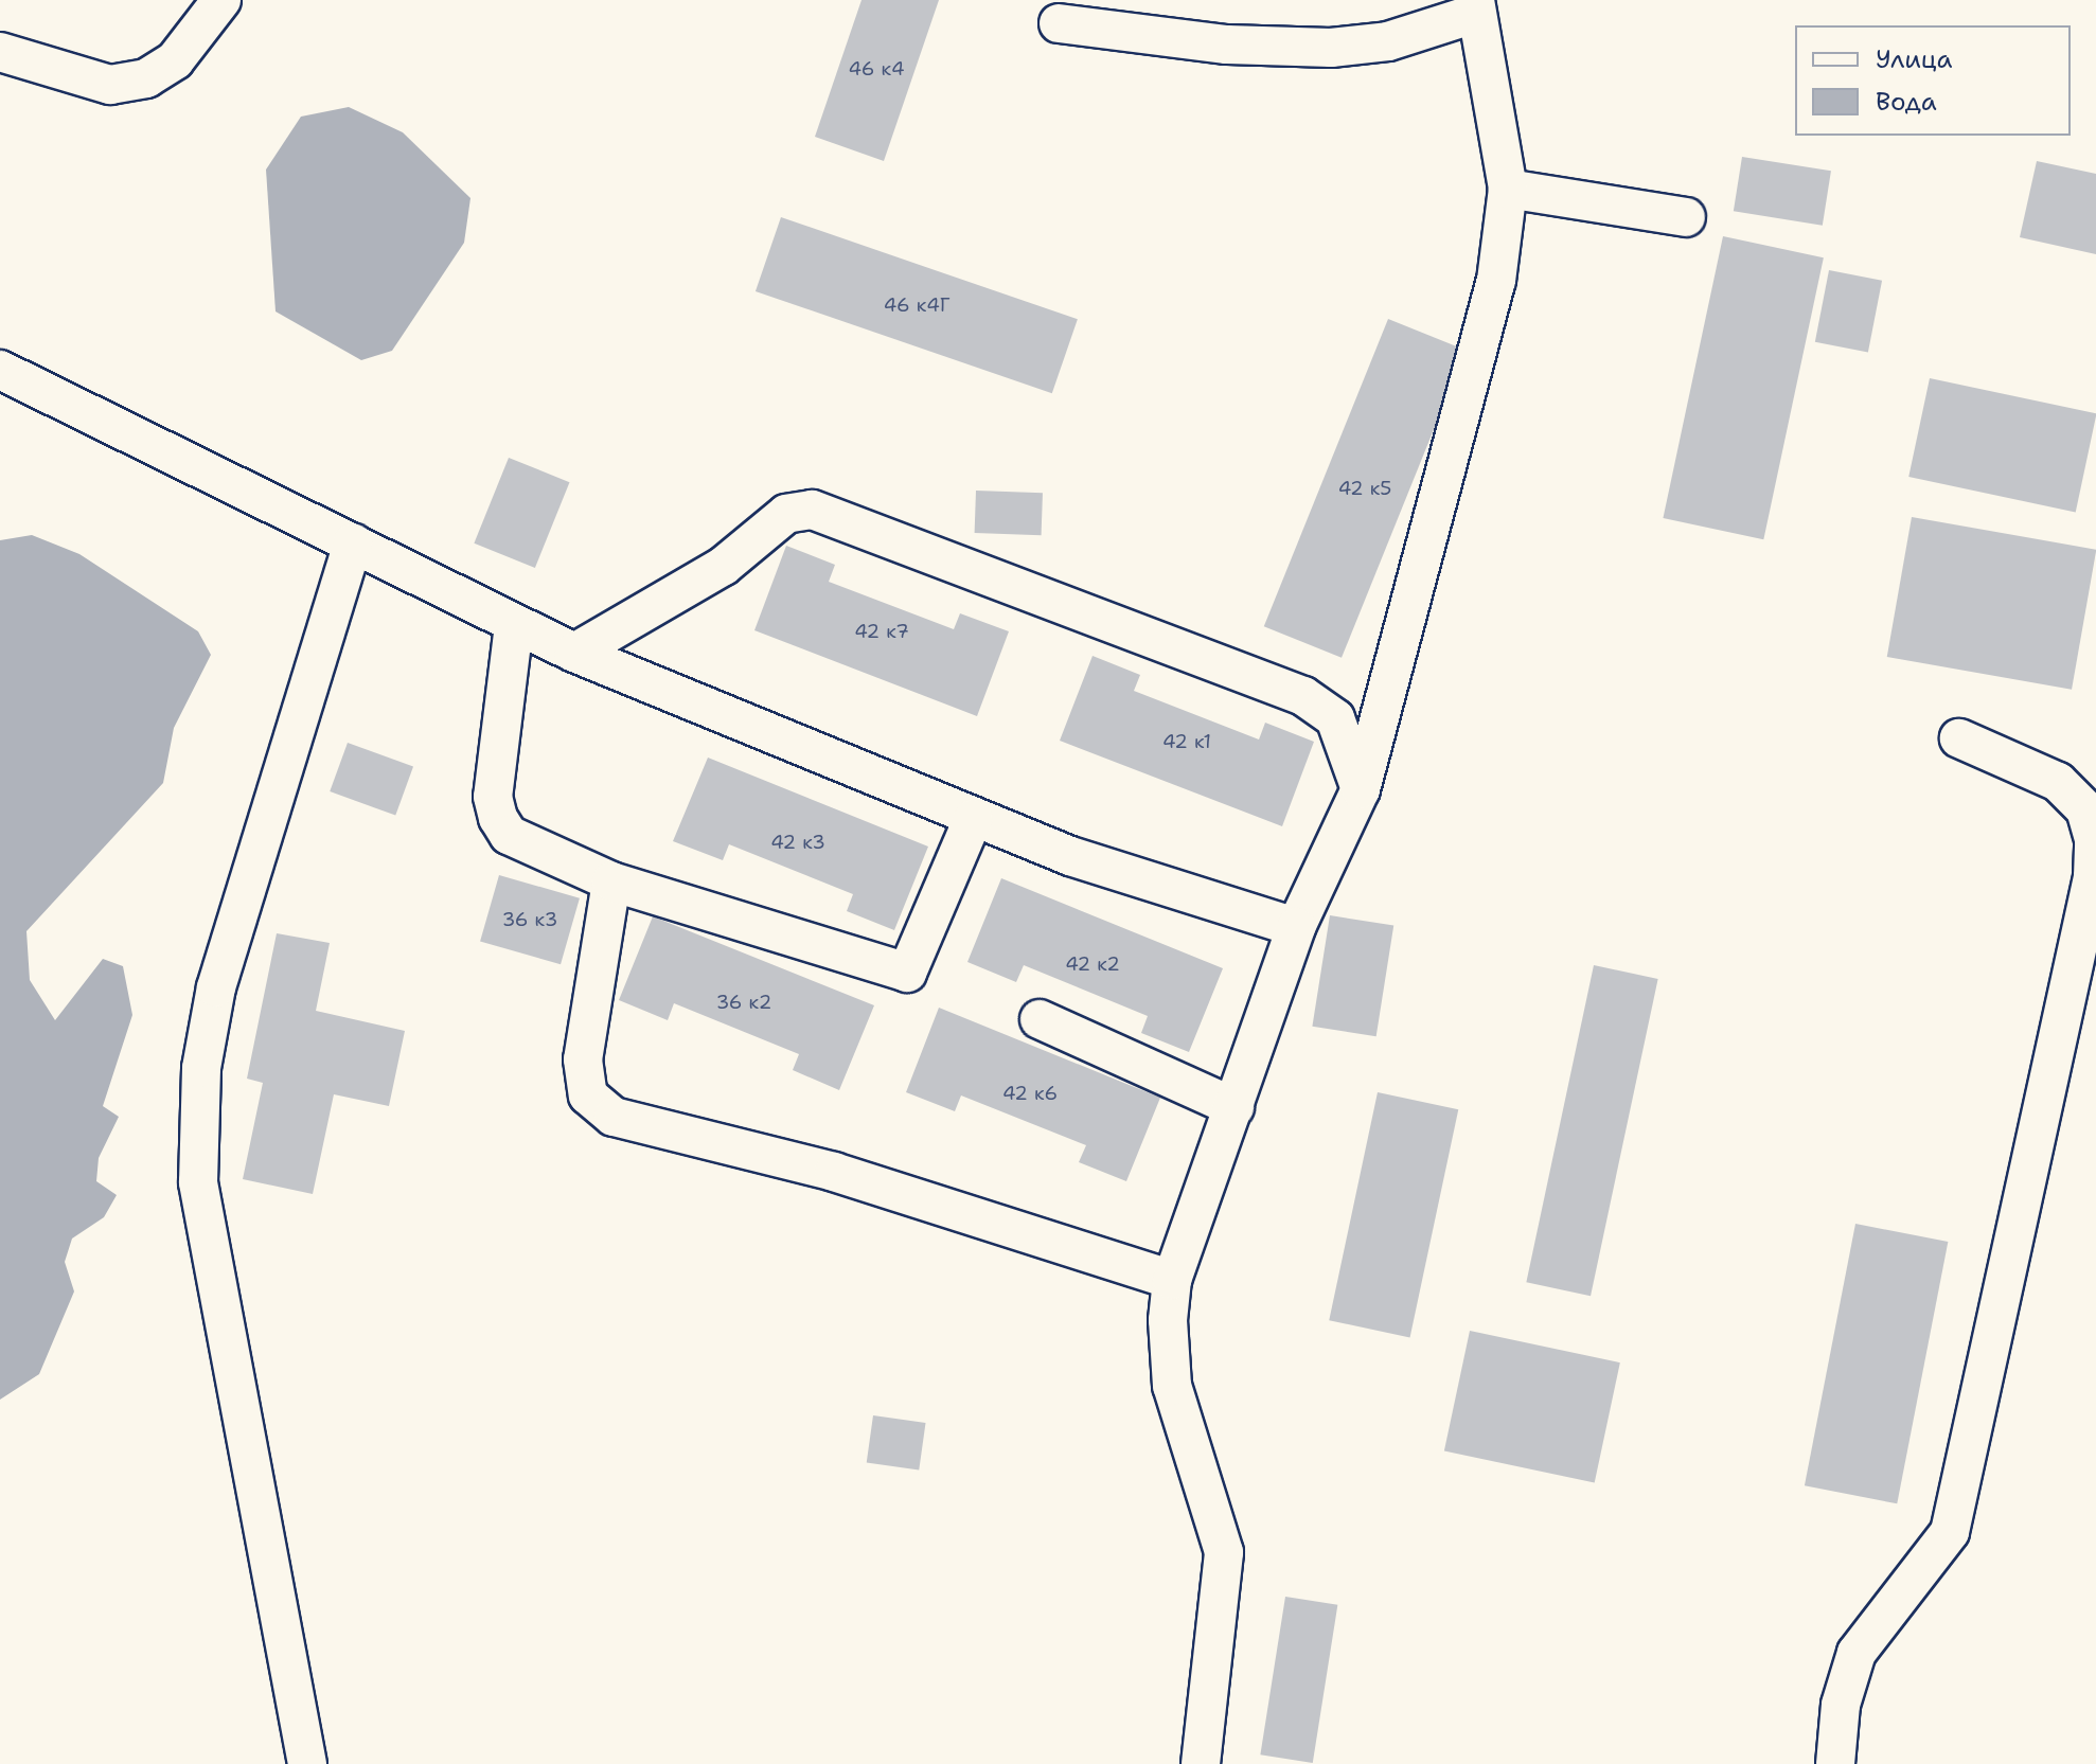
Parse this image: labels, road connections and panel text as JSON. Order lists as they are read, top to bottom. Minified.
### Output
{"house_numbers":["46 к4","46 к4Г","42 к5","42 к7","42 к1","42 к3","36 к3","42 к2","36 к2","42 к6"],"legend":["Улица","Вода"]}
